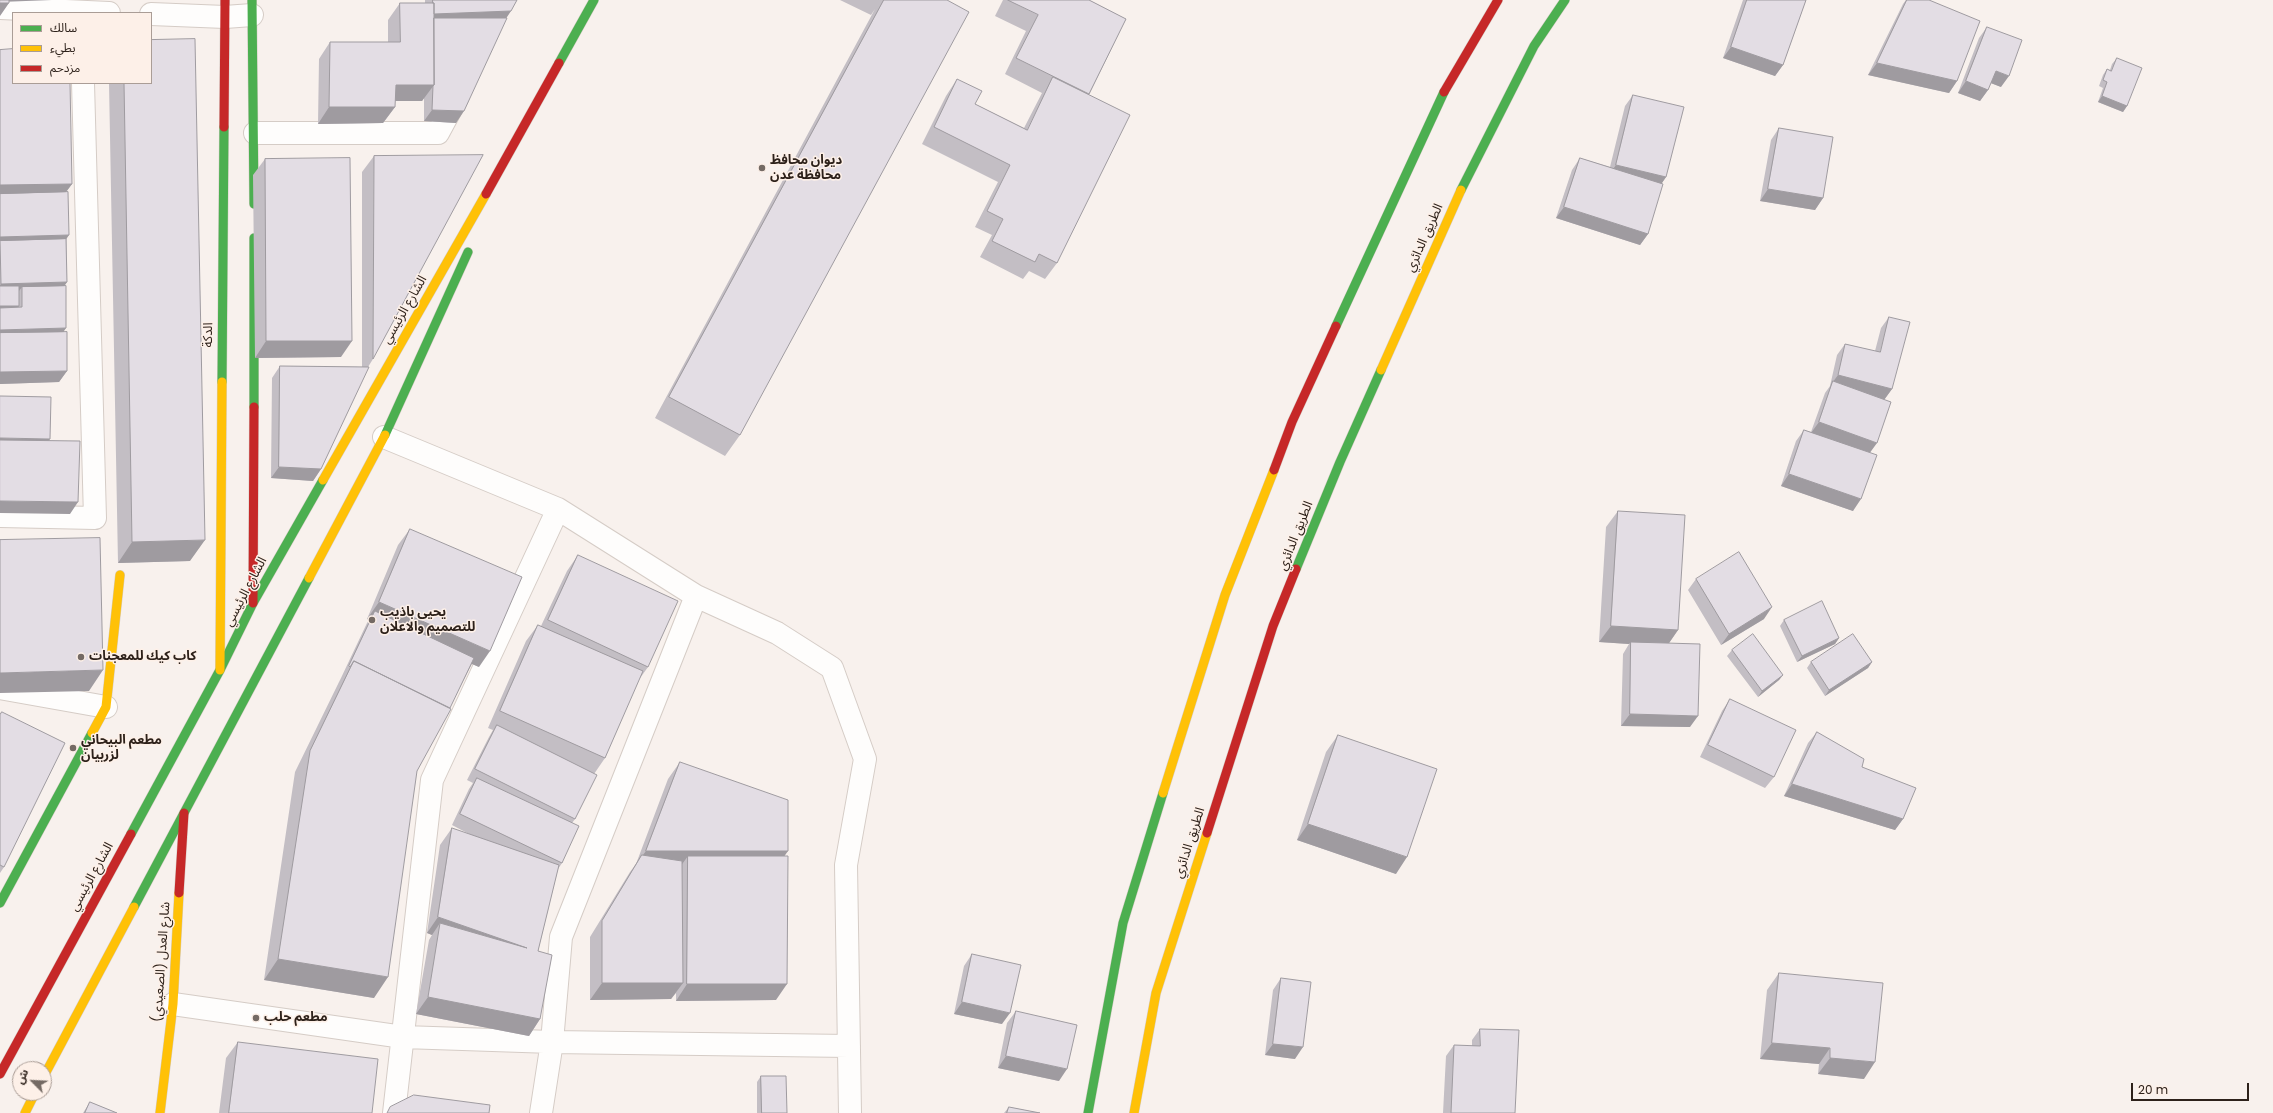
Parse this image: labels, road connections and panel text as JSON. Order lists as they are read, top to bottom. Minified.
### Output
{"streets":{"main road":["الطريق الدائري","الشارع الرئيسي","الدكة","شارع العدل (الصعيدي)"]},"crossings":[["الشارع الرئيسي","الدكة"]],"places":["ديوان محافظ محافظة عدن","يحيى باذيب للتصميم والاعلان","كاب كيك للمعجنات","مطعم البيحاني لزربيان","مطعم حلب"],"legend":["سالك","بطيء","مزدحم"],"scale_bar":"20 m","north":"top left"}
